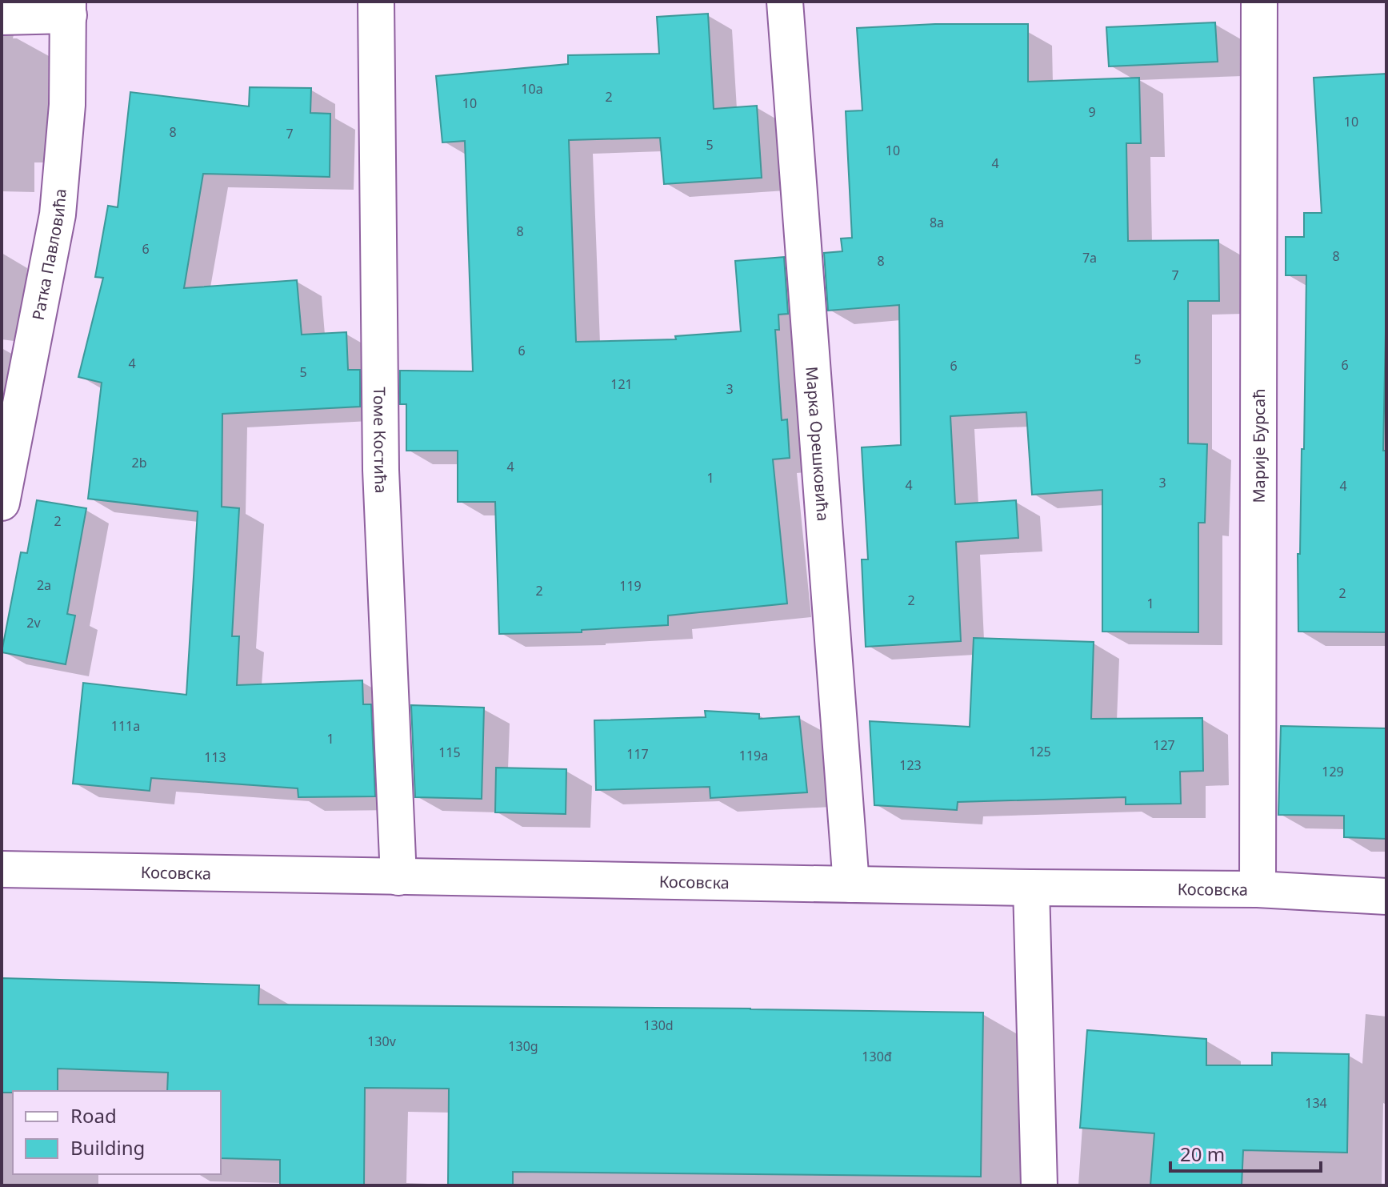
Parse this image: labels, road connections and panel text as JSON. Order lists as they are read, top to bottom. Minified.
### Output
{"streets":{"street":["Ратка Павловића","Томе Костића","Марка Орешковића","Марије Бурсаћ","Косовска"]},"crossings":[["Томе Костића","Косовска"],["Марка Орешковића","Косовска"],["Марије Бурсаћ","Косовска"]],"house_numbers":["10a","2","10","9","10","8","7","5","10","4","8a","8","6","8","7a","8","7","6","5","4","6","6","5","121","3","2b","4","1","3","4","4","2","2a","119","2","2","2","1","2v","111a","1","127","125","115","117","119a","113","123","129","130d","130v","130g","130đ","134"],"legend":["Road","Building"],"scale_bar":"20 m"}
